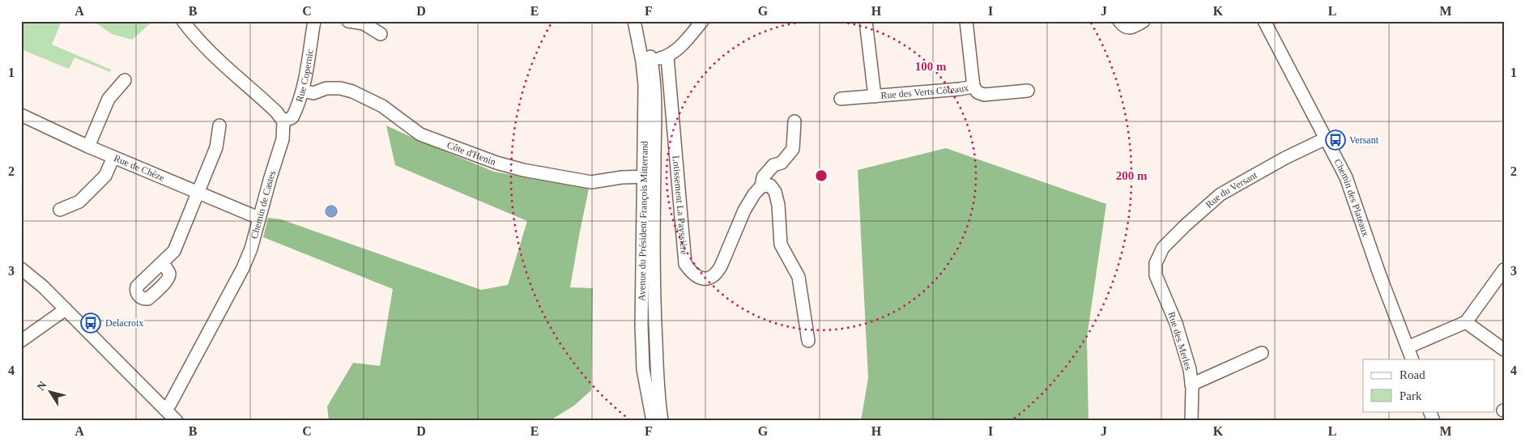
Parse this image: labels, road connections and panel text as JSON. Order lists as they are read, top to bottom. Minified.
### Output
{"streets":{"street":["Rue Copernic","Rue des Verts Côteaux","Côte d'Henin","Rue de Chèze","Rue du Versant","Chemin des Plateaux","Chemin de Castes","Lotissement La Payssière","Avenue du Président François Mitterrand","Rue des Merles"]},"crossings":[["Rue Copernic","Côte d'Henin"],["Rue Copernic","Chemin de Castes"],["Côte d'Henin","Avenue du Président François Mitterrand"],["Rue de Chèze","Chemin de Castes"],["Rue du Versant","Chemin des Plateaux"],["Rue du Versant","Rue des Merles"]],"places":{"bus stop":["Versant","Delacroix"]},"legend":["Road","Park"],"north":"top left","grid":{"columns":["A","B","C","D","E","F","G","H","I","J","K","L","M"],"rows":["1","2","3","4"]},"rings":["100 m","200 m"]}
